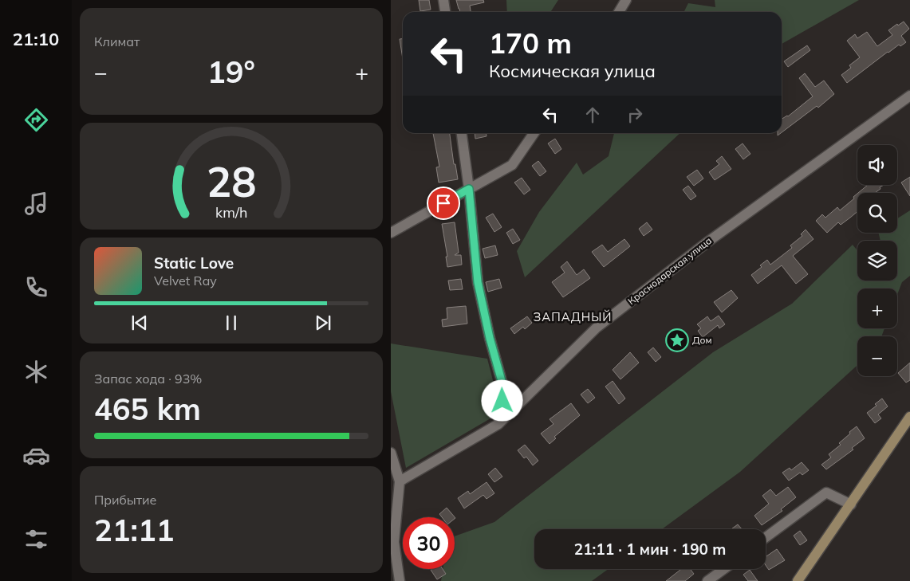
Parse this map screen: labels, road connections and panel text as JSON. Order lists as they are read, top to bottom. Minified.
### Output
{"streets":{"street":["Краснодарская улица"]},"districts":["ЗАПАДНЫЙ"],"places":{"place":["Дом"]},"page":{"tabs":"21:10","tile":["Климат",["Запас хода · 93%","465 km"],["Прибытие","21:11"]],"turn":["170 m","Космическая улица"],"heat":["−","19°","+"],"map_buttons":["+","−"],"song":["Static Love","Velvet Ray"],"limit":"30","trip":"21:11 · 1 мин · 190 m","gauge":["28","km/h"]}}
